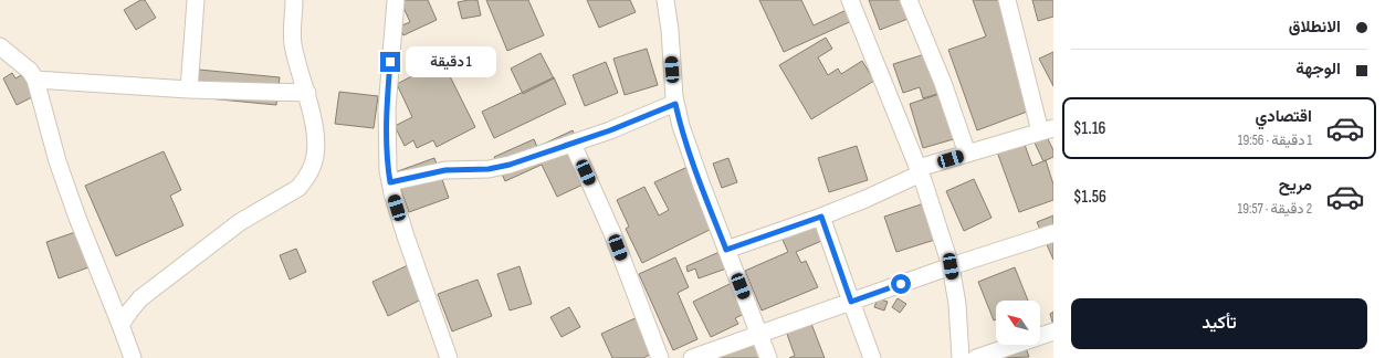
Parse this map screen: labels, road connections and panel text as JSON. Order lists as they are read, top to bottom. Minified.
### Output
{"north":"top left","page":{"banner":["الانطلاق","الوجهة"],"bubble":"1 دقيقة","list":[{"name":"اقتصادي","note":"1 دقيقة · 19:56","value":"$1.16"},{"name":"مريح","note":"2 دقيقة · 19:57","value":"$1.56"}],"buttons":"تأكيد"}}
